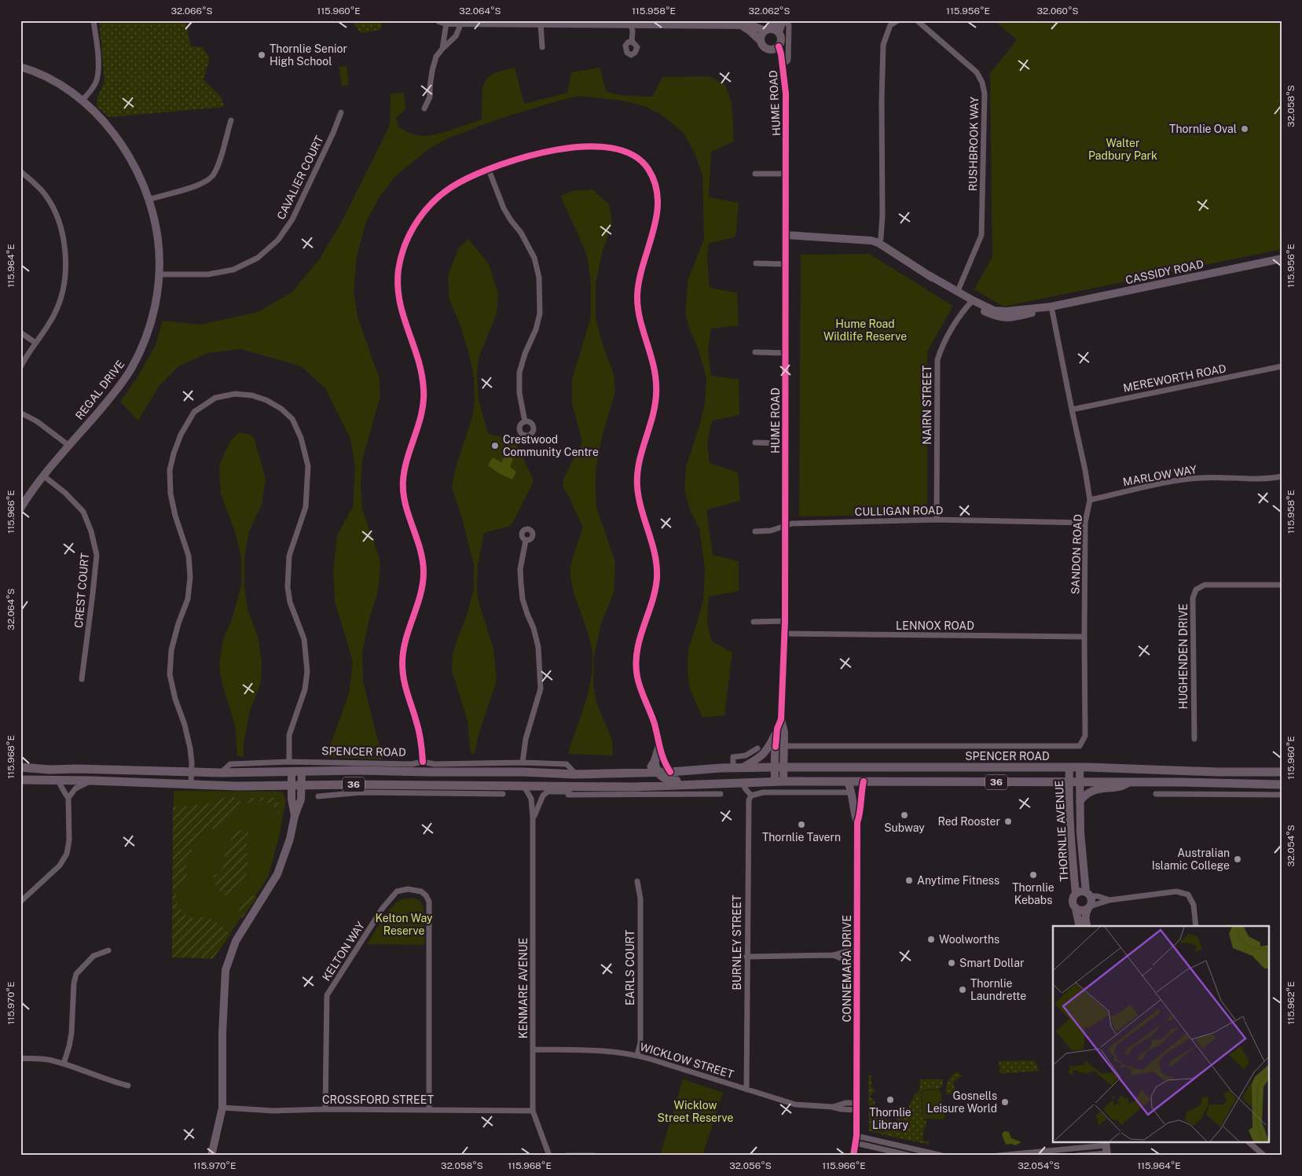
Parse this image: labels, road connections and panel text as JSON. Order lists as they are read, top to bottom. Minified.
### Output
{"streets":{"main road":["SPENCER ROAD","36"],"street":["HUME ROAD","RUSHBROOK WAY","CAVALIER COURT","CASSIDY ROAD","MEREWORTH ROAD","REGAL DRIVE","NAIRN STREET","MARLOW WAY","CULLIGAN ROAD","SANDON ROAD","CREST COURT","LENNOX ROAD","HUGHENDEN DRIVE","THORNLIE AVENUE","BURNLEY STREET","KELTON WAY","EARLS COURT","CONNEMARA DRIVE","KENMARE AVENUE","WICKLOW STREET","CROSSFORD STREET"]},"crossings":[["HUME ROAD","CASSIDY ROAD"],["HUME ROAD","CULLIGAN ROAD"],["HUME ROAD","LENNOX ROAD"],["HUME ROAD","SPENCER ROAD"],["HUME ROAD","36"],["RUSHBROOK WAY","CASSIDY ROAD"],["CAVALIER COURT","REGAL DRIVE"],["CASSIDY ROAD","NAIRN STREET"],["CASSIDY ROAD","SANDON ROAD"],["MEREWORTH ROAD","SANDON ROAD"],["REGAL DRIVE","CREST COURT"],["NAIRN STREET","CULLIGAN ROAD"],["MARLOW WAY","SANDON ROAD"],["CULLIGAN ROAD","SANDON ROAD"],["SANDON ROAD","LENNOX ROAD"],["SANDON ROAD","SPENCER ROAD"],["SPENCER ROAD","THORNLIE AVENUE"],["36","THORNLIE AVENUE"],["36","CONNEMARA DRIVE"],["36","KENMARE AVENUE"],["BURNLEY STREET","WICKLOW STREET"],["KELTON WAY","CROSSFORD STREET"],["EARLS COURT","WICKLOW STREET"],["CONNEMARA DRIVE","WICKLOW STREET"],["KENMARE AVENUE","WICKLOW STREET"],["KENMARE AVENUE","CROSSFORD STREET"]],"parks":["Walter Padbury Park","Hume Road Wildlife Reserve","Kelton Way Reserve","Wicklow Street Reserve"],"places":["Thornlie Senior High School","Thornlie Oval","Crestwood Community Centre","Subway","Red Rooster","Thornlie Tavern","Australian Islamic College","Thornlie Kebabs","Anytime Fitness","Woolworths","Smart Dollar","Thornlie Laundrette","Thornlie Library","Gosnells Leisure World"],"coordinates":["32.066°S","115.960°E","32.064°S","115.958°E","32.062°S","115.956°E","32.060°S","32.058°S","115.964°E","115.966°E","115.968°E","32.054°S","115.970°E","115.962°E","32.056°S"]}
